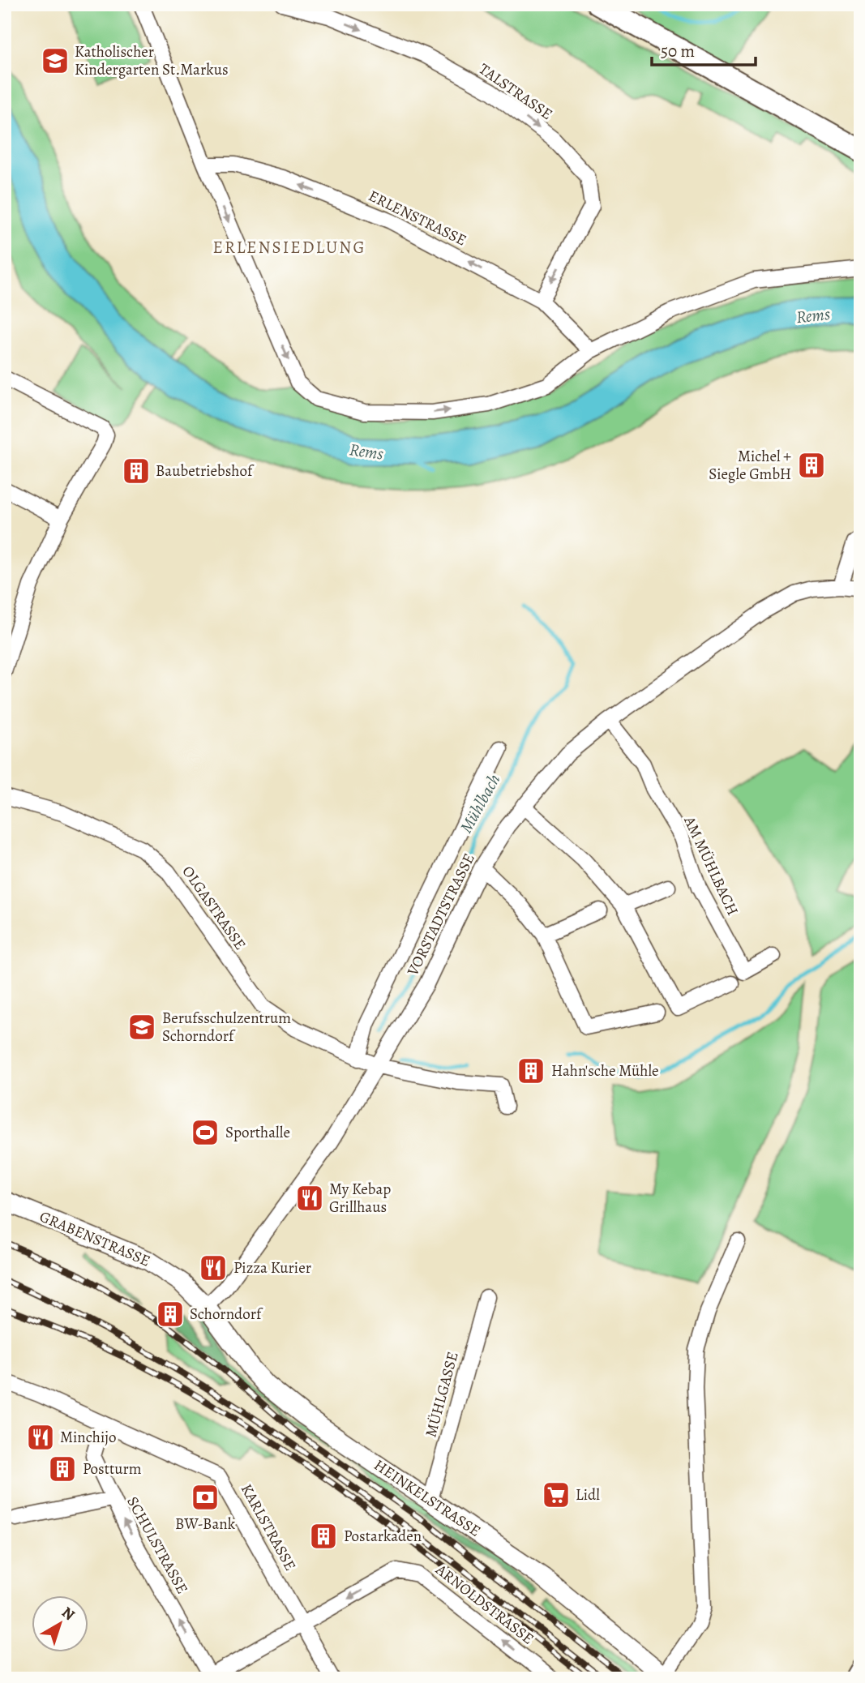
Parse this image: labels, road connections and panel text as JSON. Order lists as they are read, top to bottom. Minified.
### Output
{"streets":{"street":["TALSTRASSE","ERLENSTRASSE","AM MÜHLBACH","OLGASTRASSE","VORSTADTSTRASSE","GRABENSTRASSE","MÜHLGASSE","HEINKELSTRASSE","KARLSTRASSE","SCHULSTRASSE","ARNOLDSTRASSE"]},"crossings":[["TALSTRASSE","ERLENSTRASSE"],["AM MÜHLBACH","VORSTADTSTRASSE"],["OLGASTRASSE","VORSTADTSTRASSE"],["VORSTADTSTRASSE","GRABENSTRASSE"],["VORSTADTSTRASSE","HEINKELSTRASSE"],["GRABENSTRASSE","HEINKELSTRASSE"],["MÜHLGASSE","HEINKELSTRASSE"],["KARLSTRASSE","SCHULSTRASSE"],["KARLSTRASSE","ARNOLDSTRASSE"],["SCHULSTRASSE","ARNOLDSTRASSE"]],"one_way":["ERLENSTRASSE","SCHULSTRASSE","ARNOLDSTRASSE"],"districts":["ERLENSIEDLUNG"],"water":["Rems","Mühlbach"],"places":{"school or university":["Katholischer Kindergarten St.Markus","Berufsschulzentrum Schorndorf"],"building":["Michel + Siegle GmbH","Baubetriebshof","Hahn'sche Mühle","Schorndorf","Postturm","Postarkaden"],"sports":["Sporthalle"],"restaurant":["My Kebap Grillhaus","Pizza Kurier","Minchijo"],"supermarket":["Lidl"],"bank":["BW-Bank"]},"scale_bar":"50 m","north":"top right"}
